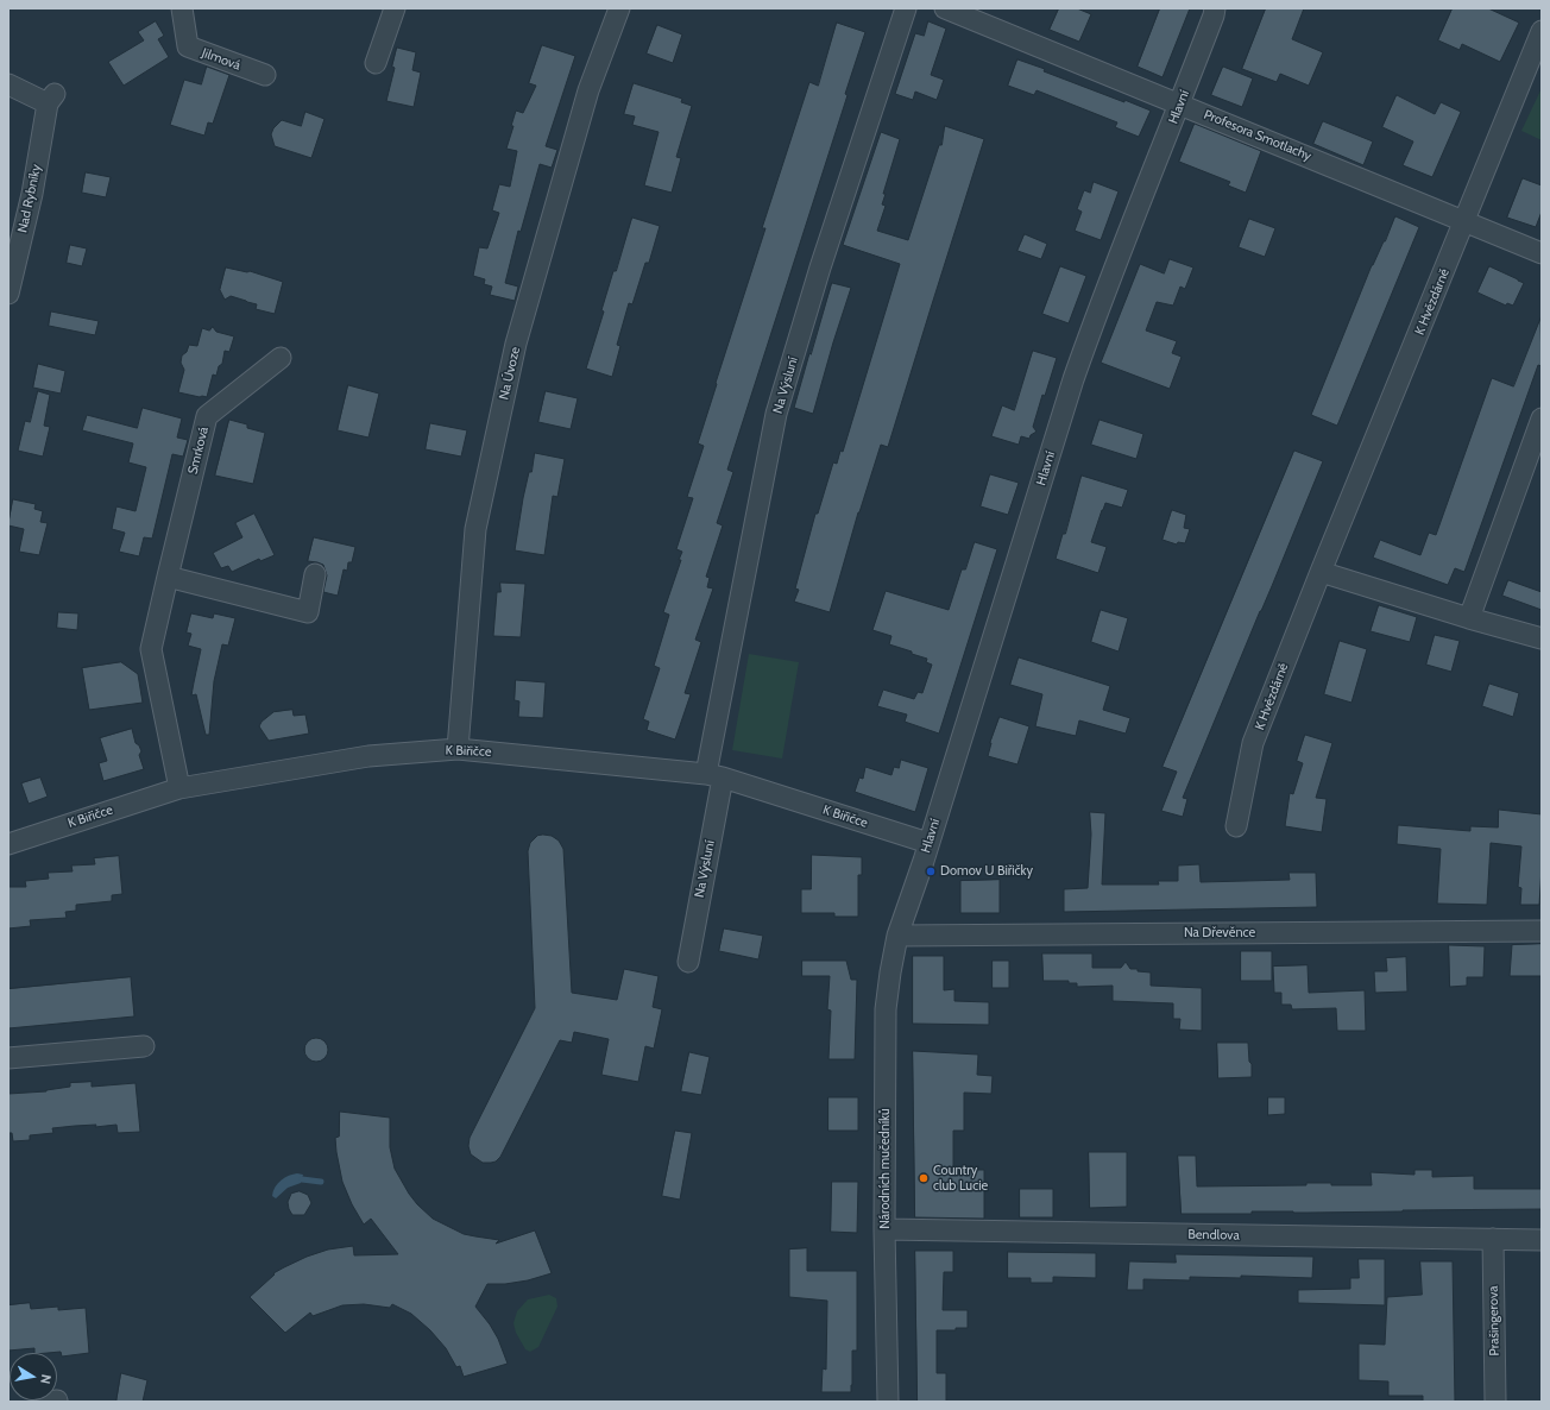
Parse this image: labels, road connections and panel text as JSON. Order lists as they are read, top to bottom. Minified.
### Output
{"streets":{"street":["Jilmová","Hlavní","Profesora Smotlachy","Nad Rybníky","K Hvězdárně","Na Úvoze","Na Výsluní","Smrková","K Biřičce","Na Dřevěnce","Národních mučedníků","Bendlova","Prašingerova"]},"crossings":[["Hlavní","Profesora Smotlachy"],["Hlavní","K Biřičce"],["Hlavní","Na Dřevěnce"],["Hlavní","Národních mučedníků"],["Profesora Smotlachy","K Hvězdárně"],["Na Úvoze","K Biřičce"],["Na Výsluní","K Biřičce"],["Smrková","K Biřičce"],["Na Dřevěnce","Národních mučedníků"],["Národních mučedníků","Bendlova"],["Bendlova","Prašingerova"]],"places":["Domov U Biřičky","Country club Lucie"],"north":"right"}
